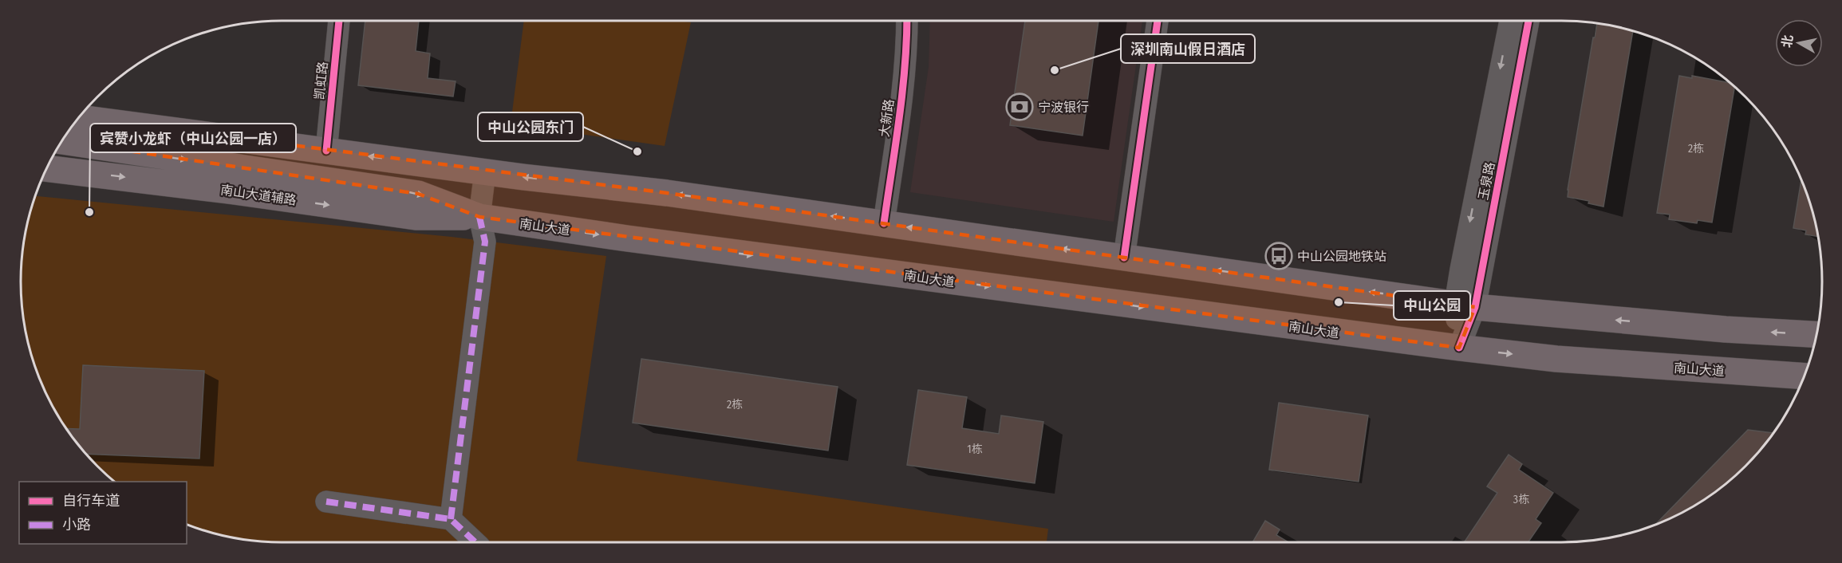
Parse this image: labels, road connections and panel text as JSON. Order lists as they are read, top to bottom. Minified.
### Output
{"streets":{"main road":["南山大道辅路","南山大道"],"street":["凯虹路","大新路","玉泉路"]},"crossings":[["玉泉路","南山大道"],["南山大道辅路","南山大道"]],"places":{"other":["深圳南山假日酒店","中山公园东门","宾赞小龙虾（中山公园一店）","中山公园"],"bank":["宁波银行"],"bus stop":["中山公园地铁站"]},"house_numbers":["2栋","2栋","1栋","3栋"],"legend":["自行车道","小路"],"north":"left"}
